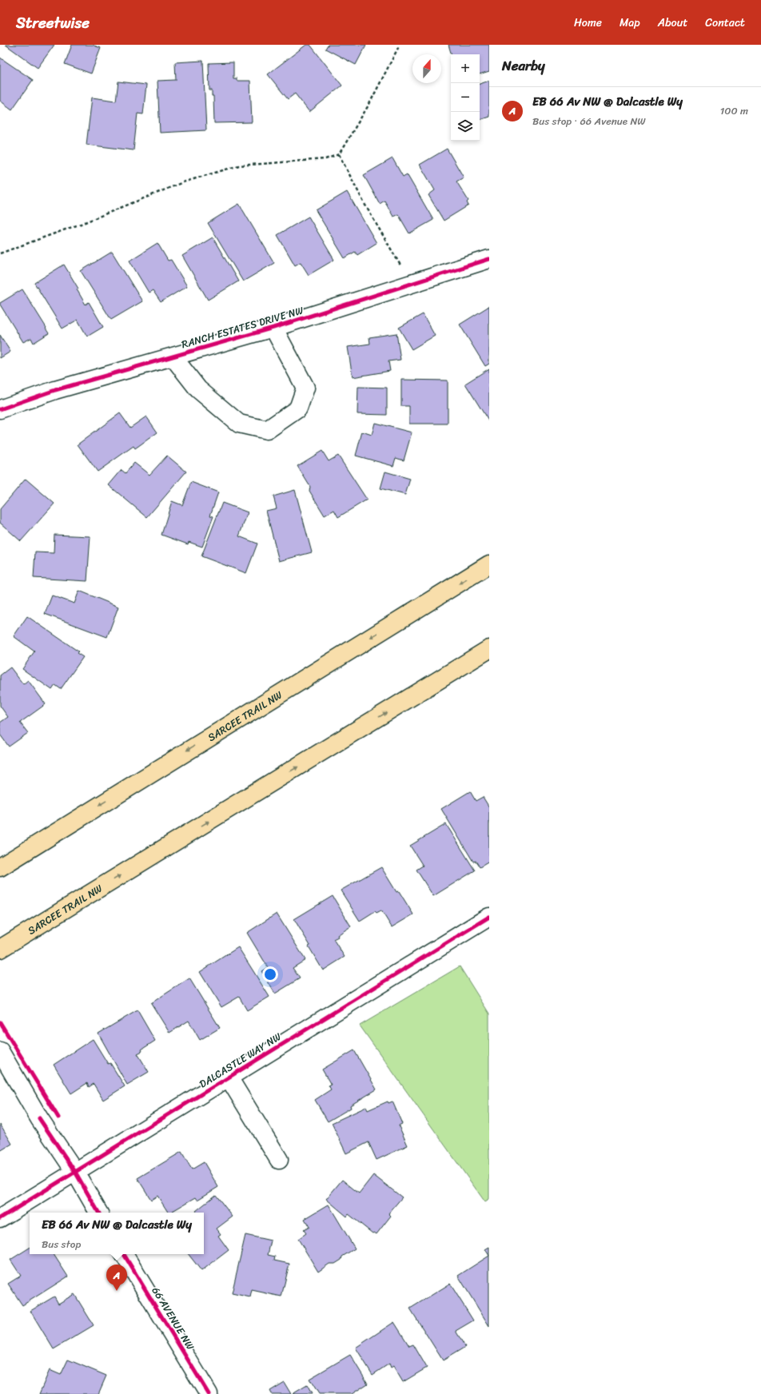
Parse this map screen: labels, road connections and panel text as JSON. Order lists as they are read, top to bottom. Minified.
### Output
{"streets":{"main road":["SARCEE TRAIL NW"],"street":["RANCH ESTATES DRIVE NW","DALCASTLE WAY NW","66 AVENUE NW"]},"north":"top","page":{"header":"Streetwise","nav":["Home","Map","About","Contact"],"heading":"Nearby","map_buttons":["+","−"],"list":[{"mark":"A","name":"EB 66 Av NW @ Dalcastle Wy","note":"Bus stop · 66 Avenue NW","value":"100 m"}],"popup":["EB 66 Av NW @ Dalcastle Wy","Bus stop"],"pins":"A"}}
